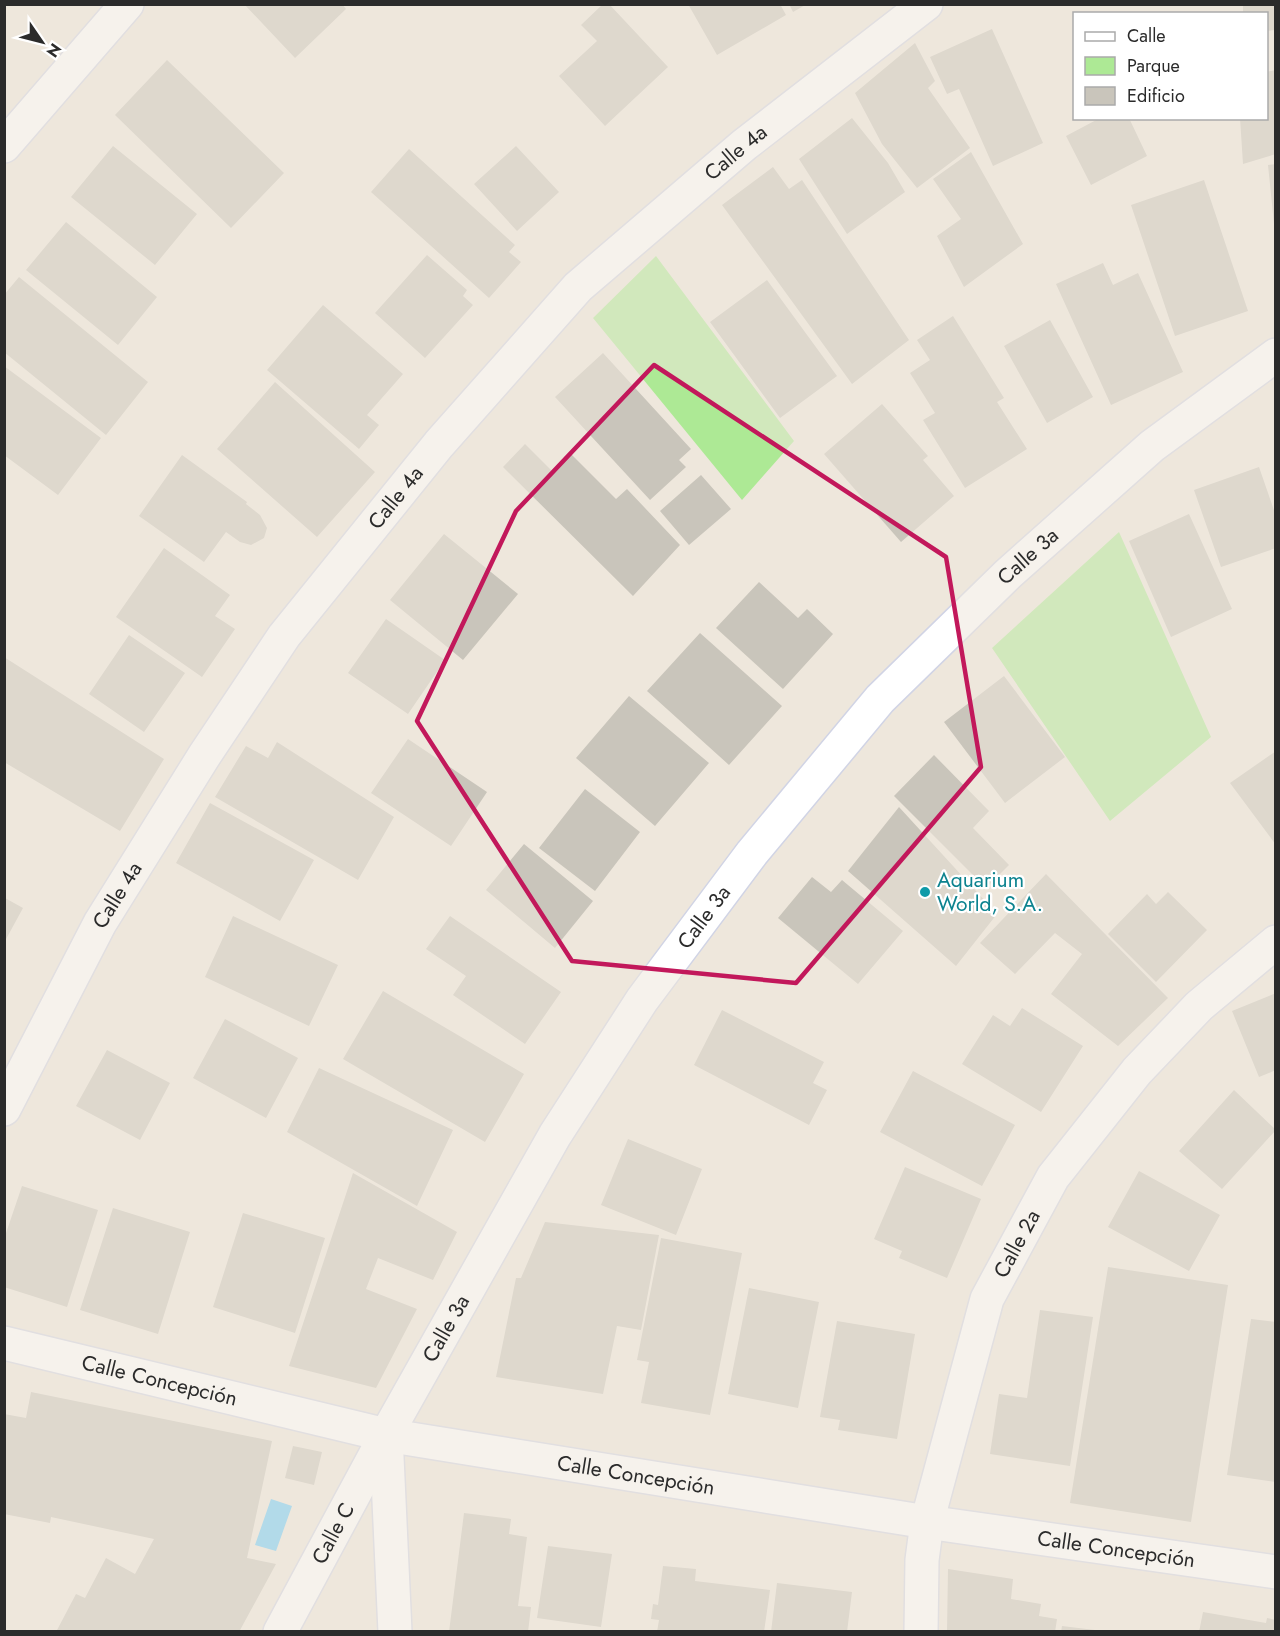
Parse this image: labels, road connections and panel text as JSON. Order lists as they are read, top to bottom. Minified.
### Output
{"streets":{"street":["Calle 4a","Calle 3a","Calle 2a","Calle Concepción","Calle C"]},"crossings":[["Calle 3a","Calle Concepción"],["Calle 3a","Calle C"],["Calle 2a","Calle Concepción"],["Calle Concepción","Calle C"]],"places":["Aquarium World, S.A."],"legend":["Calle","Parque","Edificio"],"north":"bottom right"}
